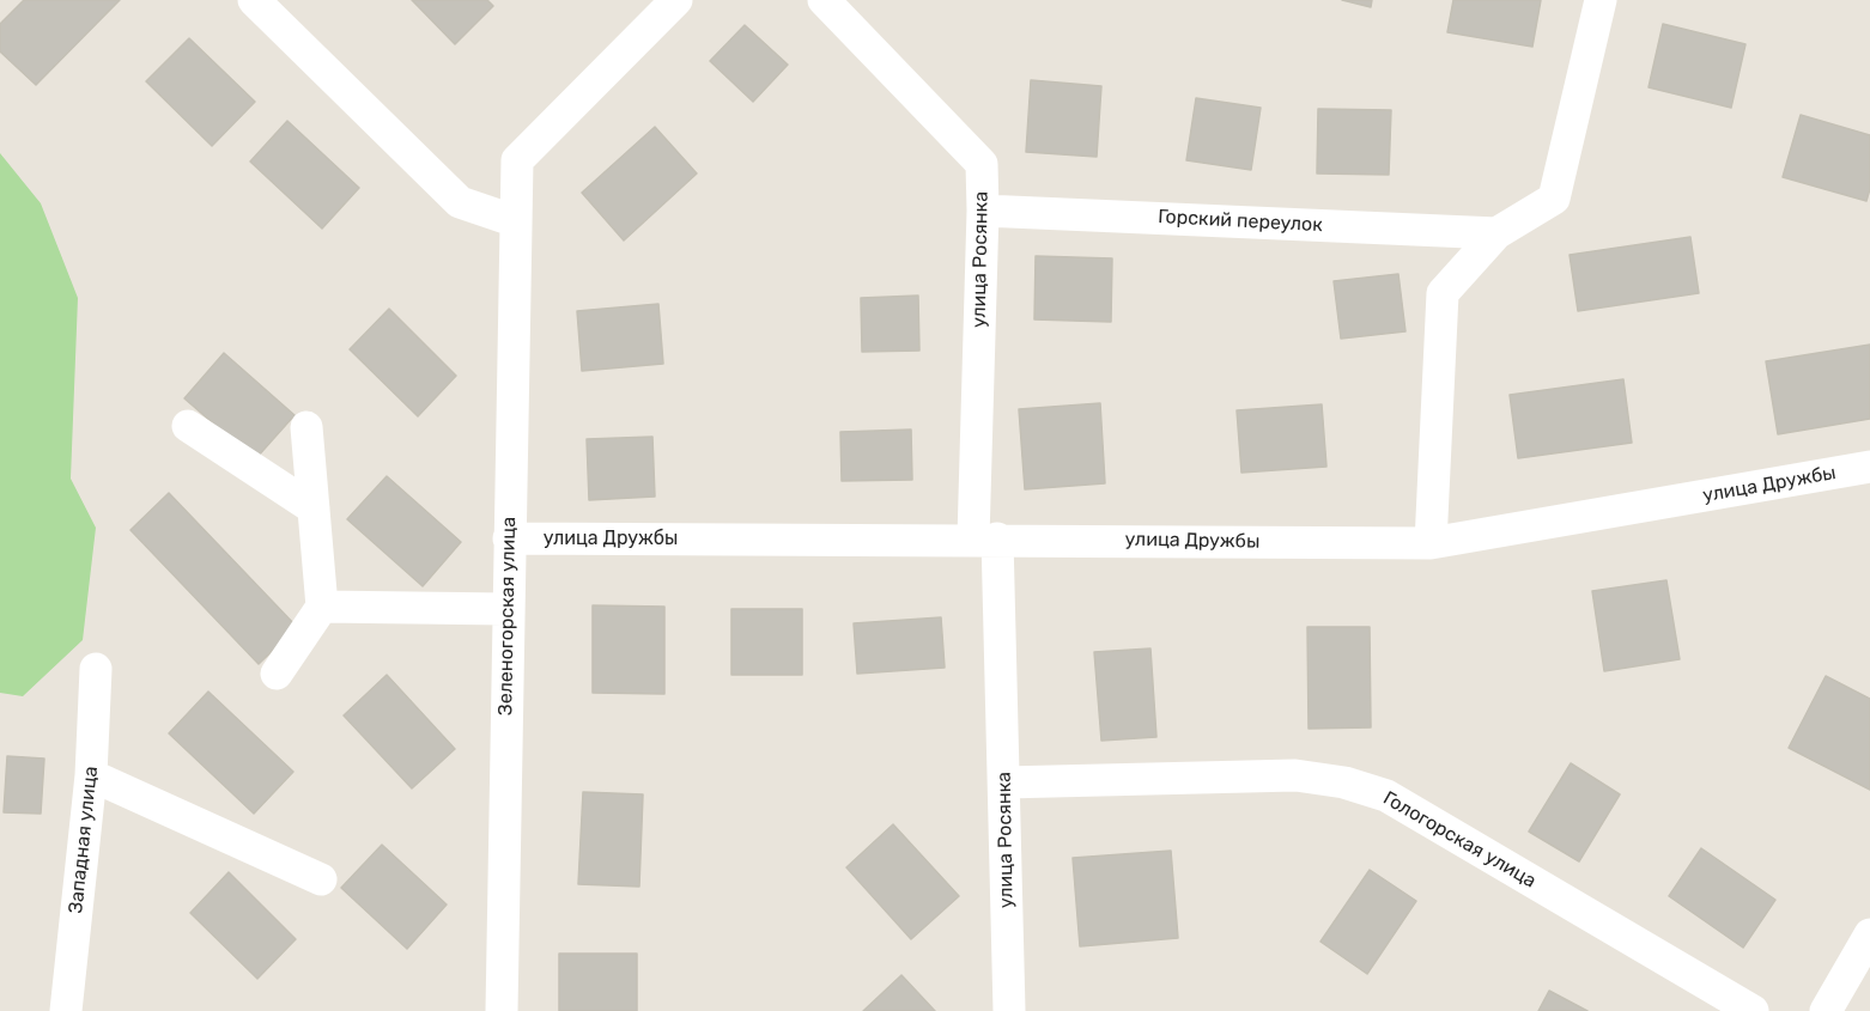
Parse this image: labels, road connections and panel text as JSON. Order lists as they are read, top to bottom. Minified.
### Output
{"streets":{"street":["Горский переулок","улица Росянка","улица Дружбы","Зеленогорская улица","Западная улица","Гологорская улица"]},"crossings":[["Горский переулок","улица Росянка"],["улица Росянка","улица Дружбы"],["улица Росянка","Гологорская улица"],["улица Дружбы","Зеленогорская улица"]]}
